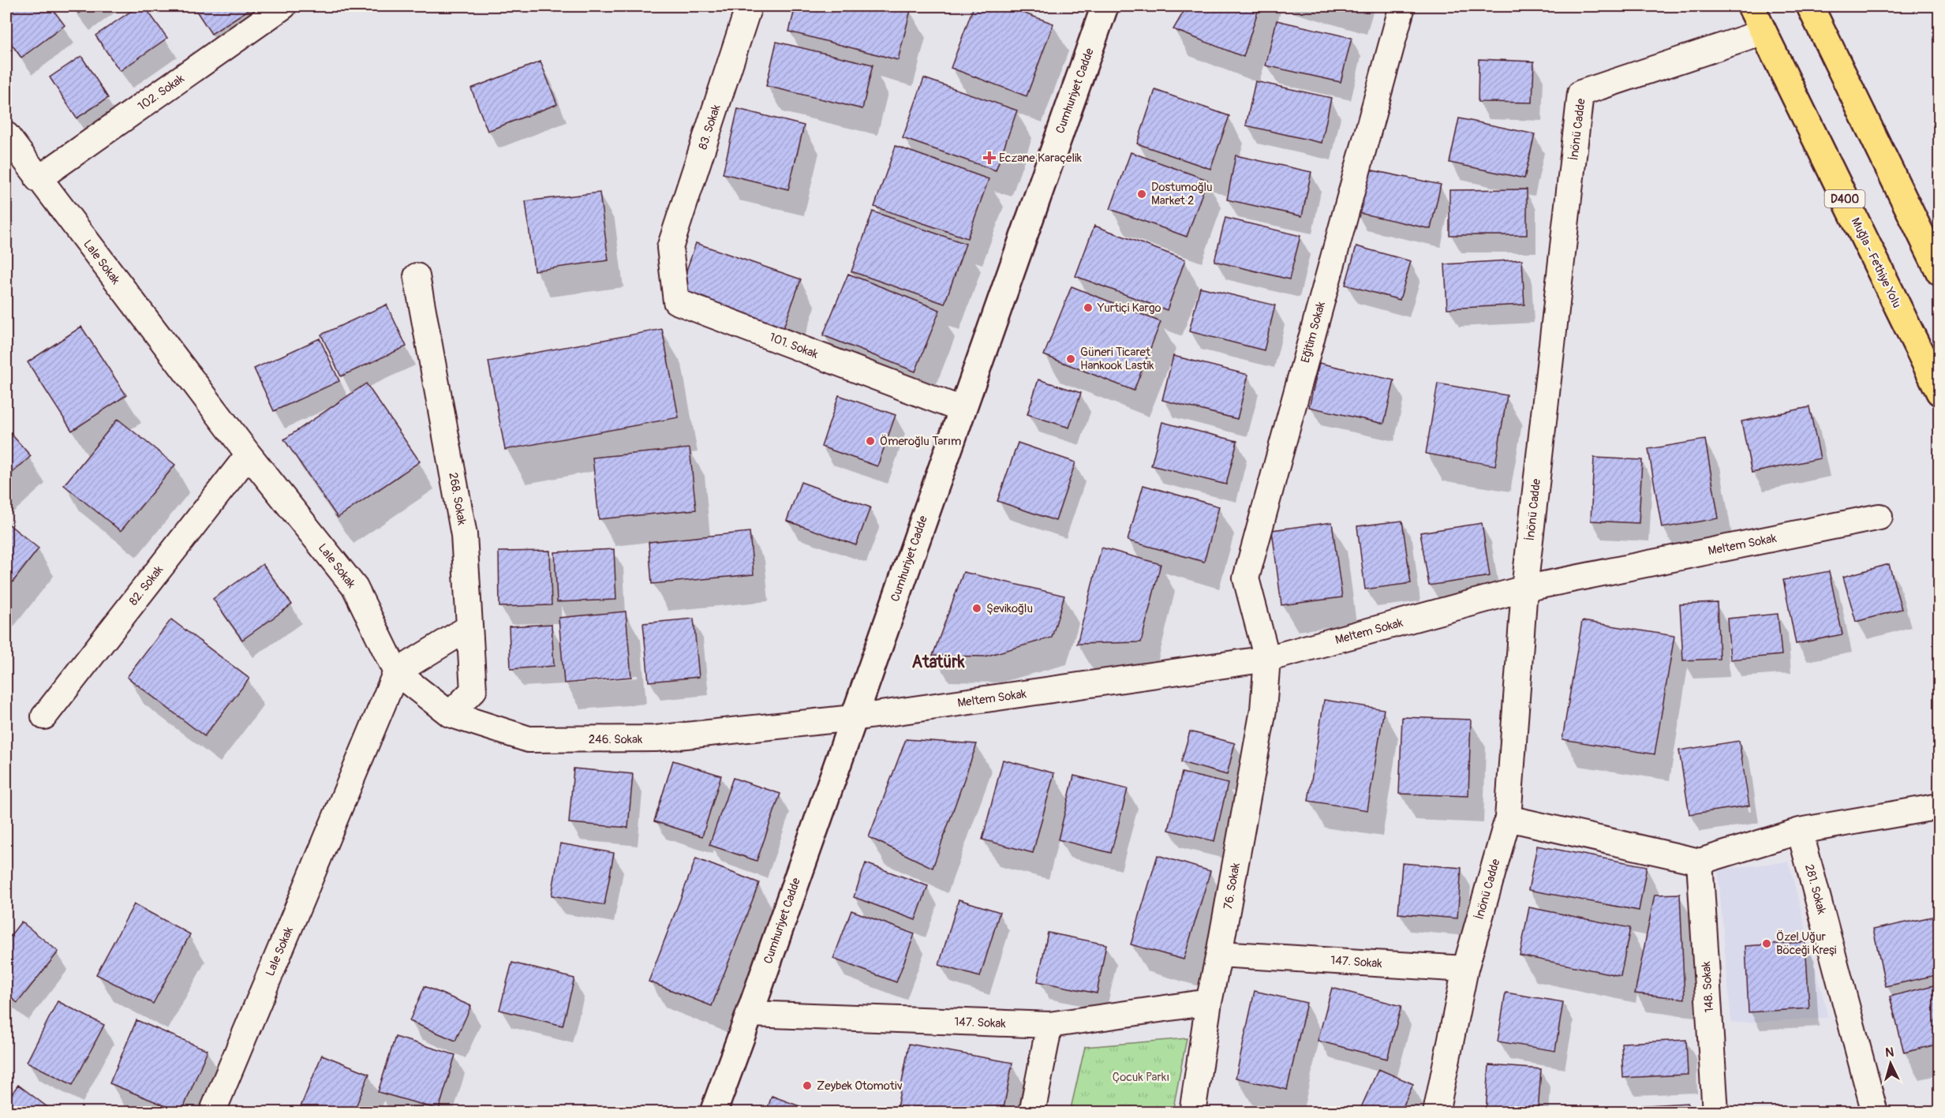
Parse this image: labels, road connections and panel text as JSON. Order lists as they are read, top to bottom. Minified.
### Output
{"streets":{"highway":["D400","Muğla - Fethiye Yolu"],"street":["Cumhuriyet Cadde","102. Sokak","83. Sokak","İnönü Cadde","Lale Sokak","Eğitim Sokak","101. Sokak","268. Sokak","Meltem Sokak","82. Sokak","246. Sokak","76. Sokak","281. Sokak","147. Sokak","148. Sokak"]},"crossings":[["Cumhuriyet Cadde","101. Sokak"],["Cumhuriyet Cadde","Meltem Sokak"],["Cumhuriyet Cadde","246. Sokak"],["Cumhuriyet Cadde","147. Sokak"],["102. Sokak","Lale Sokak"],["83. Sokak","101. Sokak"],["İnönü Cadde","Muğla - Fethiye Yolu"],["İnönü Cadde","Meltem Sokak"],["İnönü Cadde","147. Sokak"],["Lale Sokak","82. Sokak"],["Lale Sokak","246. Sokak"],["Eğitim Sokak","Meltem Sokak"],["Eğitim Sokak","76. Sokak"],["268. Sokak","246. Sokak"],["Meltem Sokak","246. Sokak"],["Meltem Sokak","76. Sokak"],["76. Sokak","147. Sokak"]],"districts":["Atatürk"],"parks":["Çocuk Parkı"],"places":{"health":["Eczane Karaçelik"],"other":["Dostumoğlu Market 2","Yurtiçi Kargo","Güneri Ticaret Hankook Lastik","Ömeroğlu Tarım","Şevikoğlu","Özel Uğur Böceği Kreşi","Zeybek Otomotiv"]},"north":"top"}
